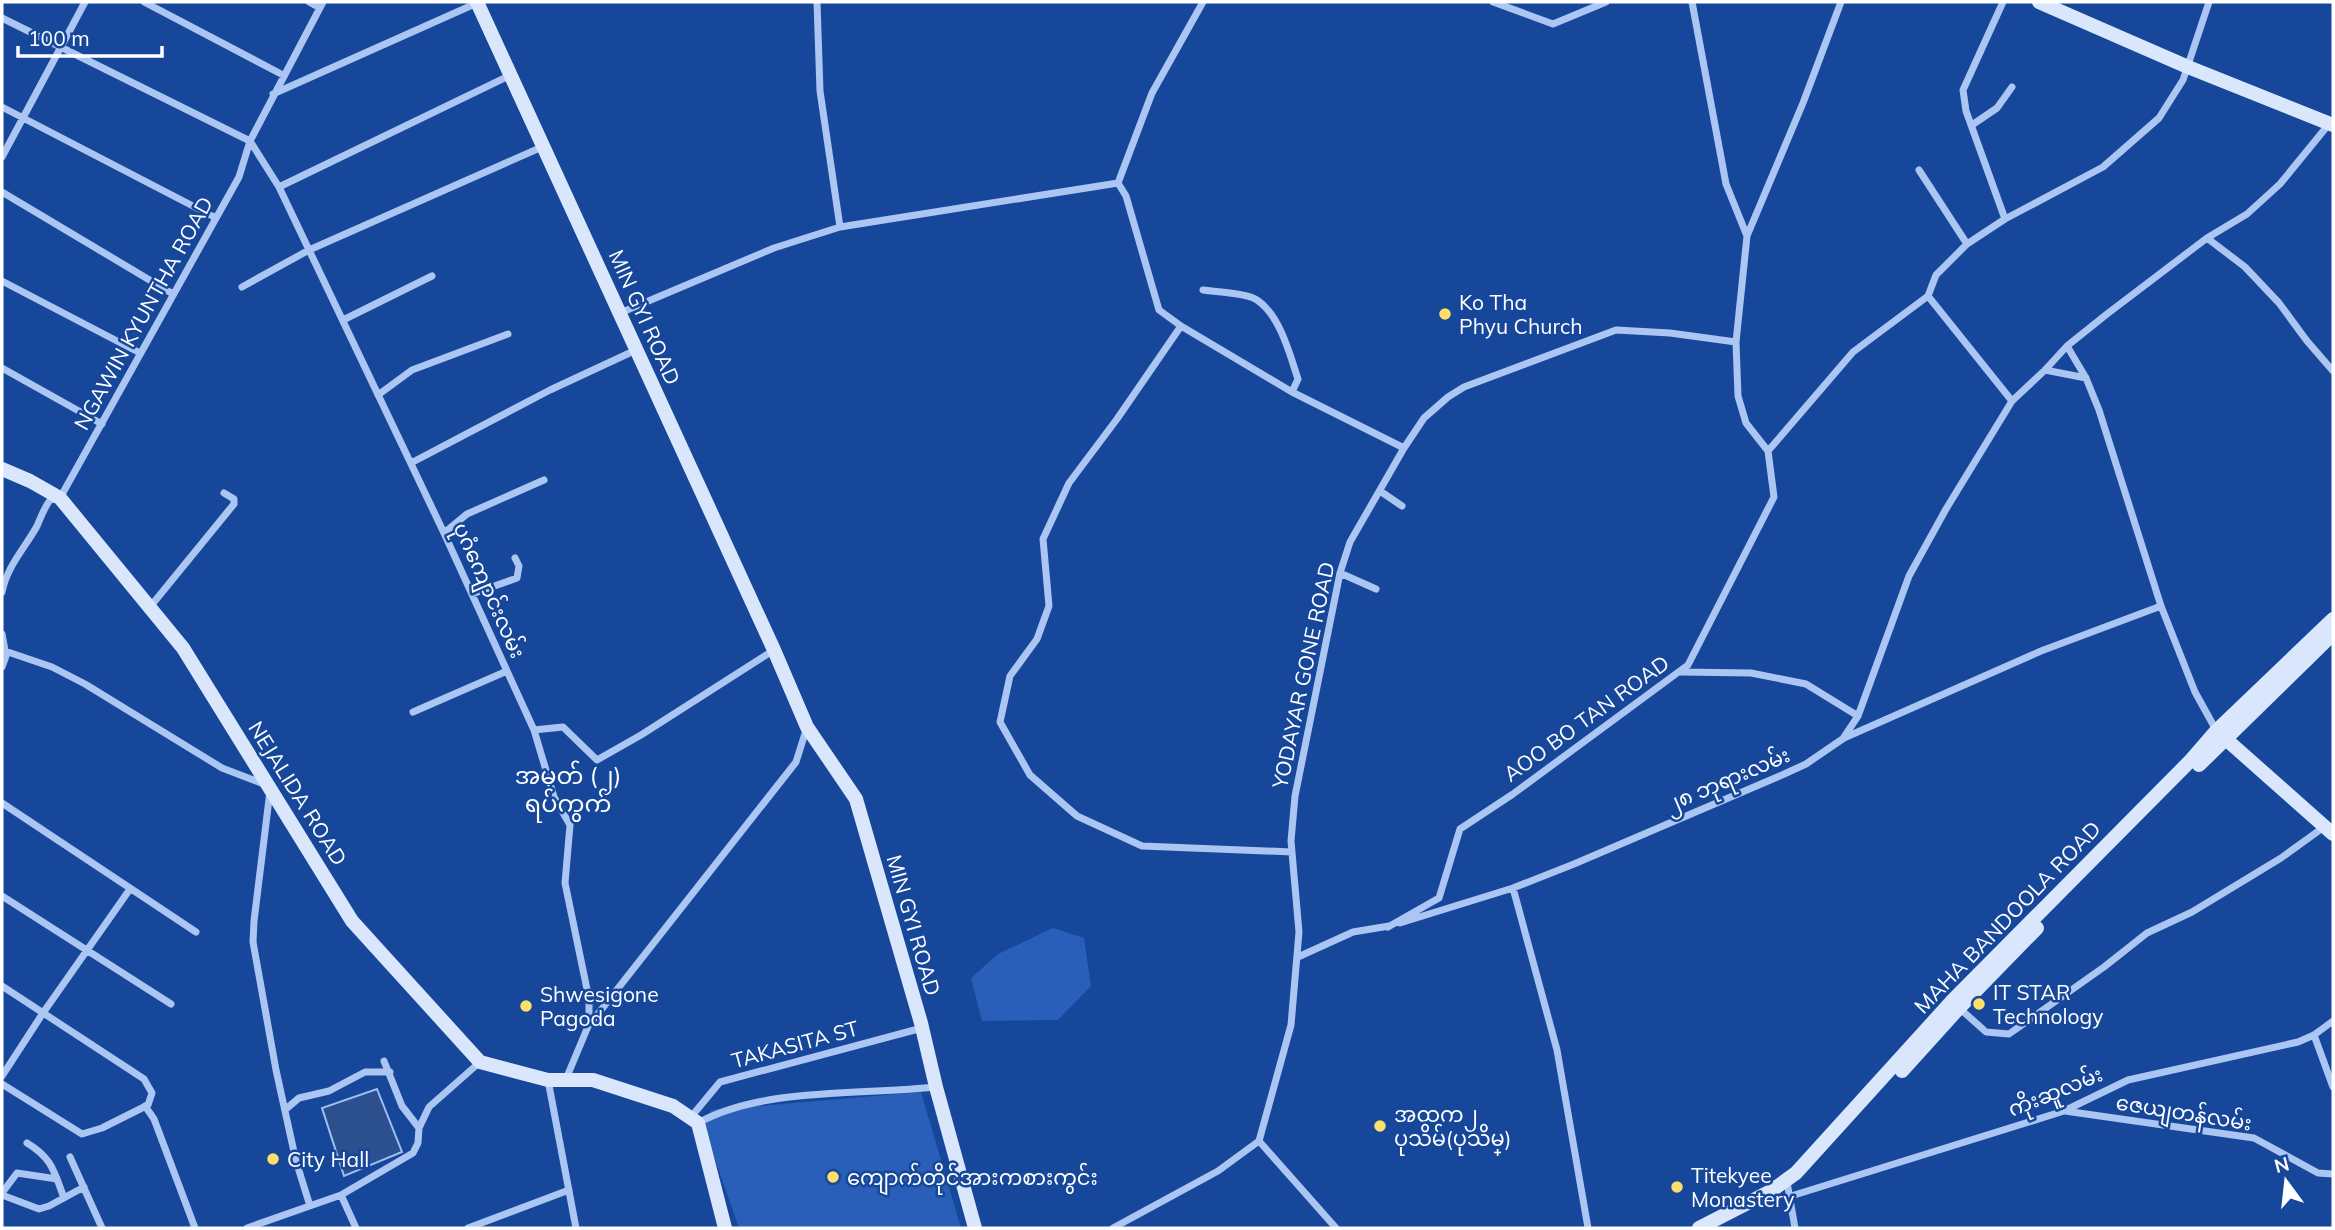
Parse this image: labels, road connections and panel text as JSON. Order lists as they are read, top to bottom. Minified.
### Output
{"streets":{"main road":["MIN GYI ROAD","NEJALIDA ROAD","MAHA BANDOOLA ROAD"],"street":["NGAWIN KYUNTHA ROAD","ပုဂံကျောင်းလမ်း","YODAYAR GONE ROAD","AOO BO TAN ROAD","၂၈ ဘုရားလမ်း","TAKASITA ST","ကိုးဆူလမ်း","ဇေယျတန်လမ်း"]},"crossings":[["NGAWIN KYUNTHA ROAD","ပုဂံကျောင်းလမ်း"],["NGAWIN KYUNTHA ROAD","NEJALIDA ROAD"],["MIN GYI ROAD","TAKASITA ST"],["YODAYAR GONE ROAD","၂၈ ဘုရားလမ်း"],["AOO BO TAN ROAD","၂၈ ဘုရားလမ်း"],["MAHA BANDOOLA ROAD","ကိုးဆူလမ်း"],["ကိုးဆူလမ်း","ဇေယျတန်လမ်း"]],"districts":["အမှတ် (၂) ရပ်ကွက်"],"places":["Ko Tha Phyu Church","IT STAR Technology","Shwesigone Pagoda","အထက၂ ပုသိမ်(ပုသိမ္)","City Hall","ကျောက်တိုင်အားကစားကွင်း","Titekyee Monastery"],"scale_bar":"100 m","north":"top"}
